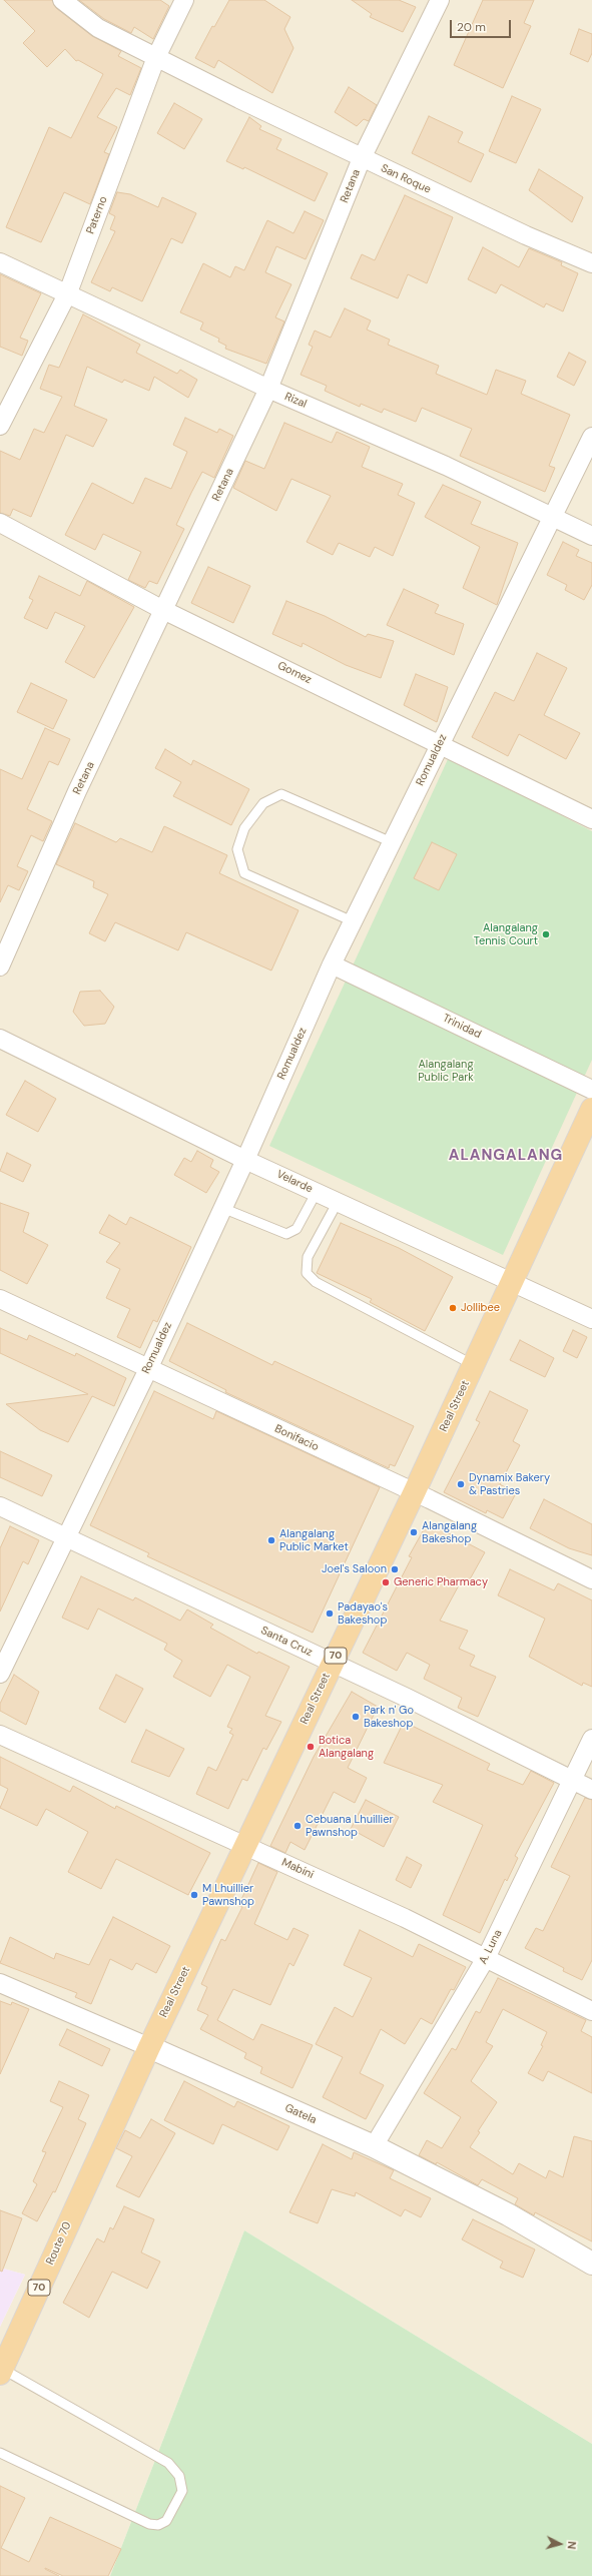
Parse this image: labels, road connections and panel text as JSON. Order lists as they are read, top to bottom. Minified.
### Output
{"streets":{"highway":["Real Street","70","Route 70"],"street":["San Roque","Retana","Paterno","Rizal","Gomez","Romualdez","Trinidad","Velarde","Bonifacio","Santa Cruz","Mabini","A. Luna","Gatela"]},"crossings":[["San Roque","Retana"],["San Roque","Paterno"],["Retana","Rizal"],["Retana","Gomez"],["Paterno","Rizal"],["Rizal","Romualdez"],["Gomez","Romualdez"],["Romualdez","Trinidad"],["Romualdez","Velarde"],["Romualdez","Bonifacio"],["Romualdez","Santa Cruz"],["Velarde","Real Street"],["Real Street","Bonifacio"],["Real Street","Santa Cruz"],["Real Street","Mabini"],["Real Street","Gatela"],["Real Street","Route 70"],["Santa Cruz","A. Luna"],["Mabini","A. Luna"],["A. Luna","Gatela"]],"districts":["ALANGALANG"],"parks":["Alangalang Public Park"],"places":["Alangalang Tennis Court","Jollibee","Dynamix Bakery & Pastries","Alangalang Bakeshop","Alangalang Public Market","Joel's Saloon","Generic Pharmacy","Padayao's Bakeshop","Park n' Go Bakeshop","Botica Alangalang","Cebuana Lhuillier Pawnshop","M Lhuillier Pawnshop"],"scale_bar":"20 m","north":"right"}
